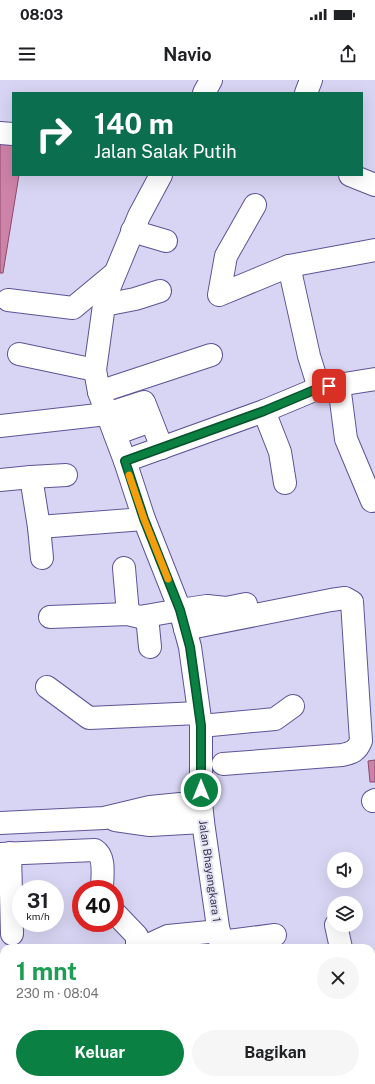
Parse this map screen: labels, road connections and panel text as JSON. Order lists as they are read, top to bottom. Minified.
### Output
{"streets":{"street":["Jalan Bhayangkara 1"]},"page":{"status":"08:03","header":"Navio","turn":["140 m","Jalan Salak Putih"],"speed":"31 km/h","limit":"40","heading":["1 mnt","230 m · 08:04"],"buttons":["Keluar","Bagikan"]}}
